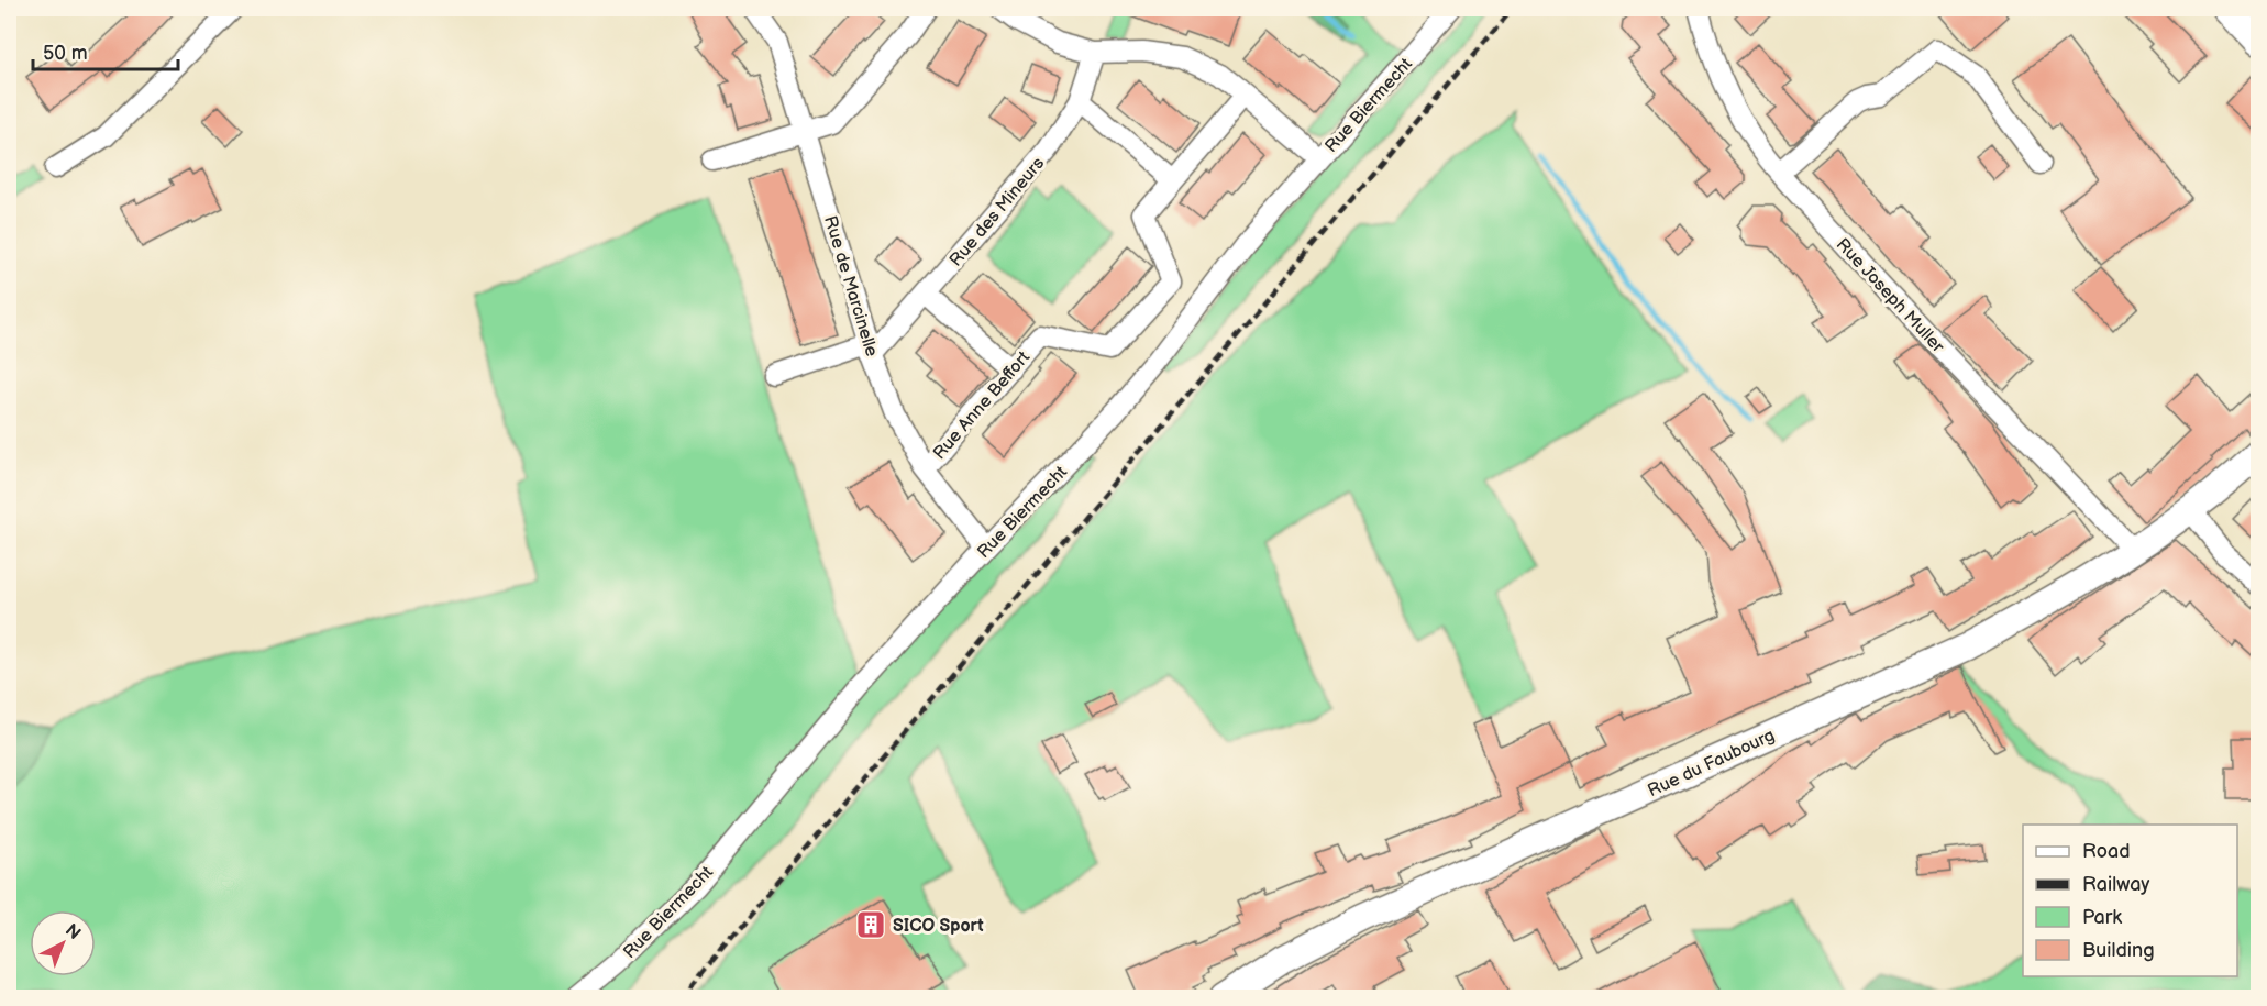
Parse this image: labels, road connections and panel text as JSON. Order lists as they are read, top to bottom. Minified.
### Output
{"streets":{"main road":["Rue du Faubourg"],"street":["Rue Biermecht","Rue des Mineurs","Rue de Marcinelle","Rue Joseph Muller","Rue Anne Beffort"]},"crossings":[["Rue Biermecht","Rue de Marcinelle"],["Rue des Mineurs","Rue de Marcinelle"],["Rue de Marcinelle","Rue Anne Beffort"],["Rue Joseph Muller","Rue du Faubourg"]],"places":{"building":["SICO Sport"]},"legend":["Road","Railway","Park","Building"],"scale_bar":"50 m","north":"top right"}
